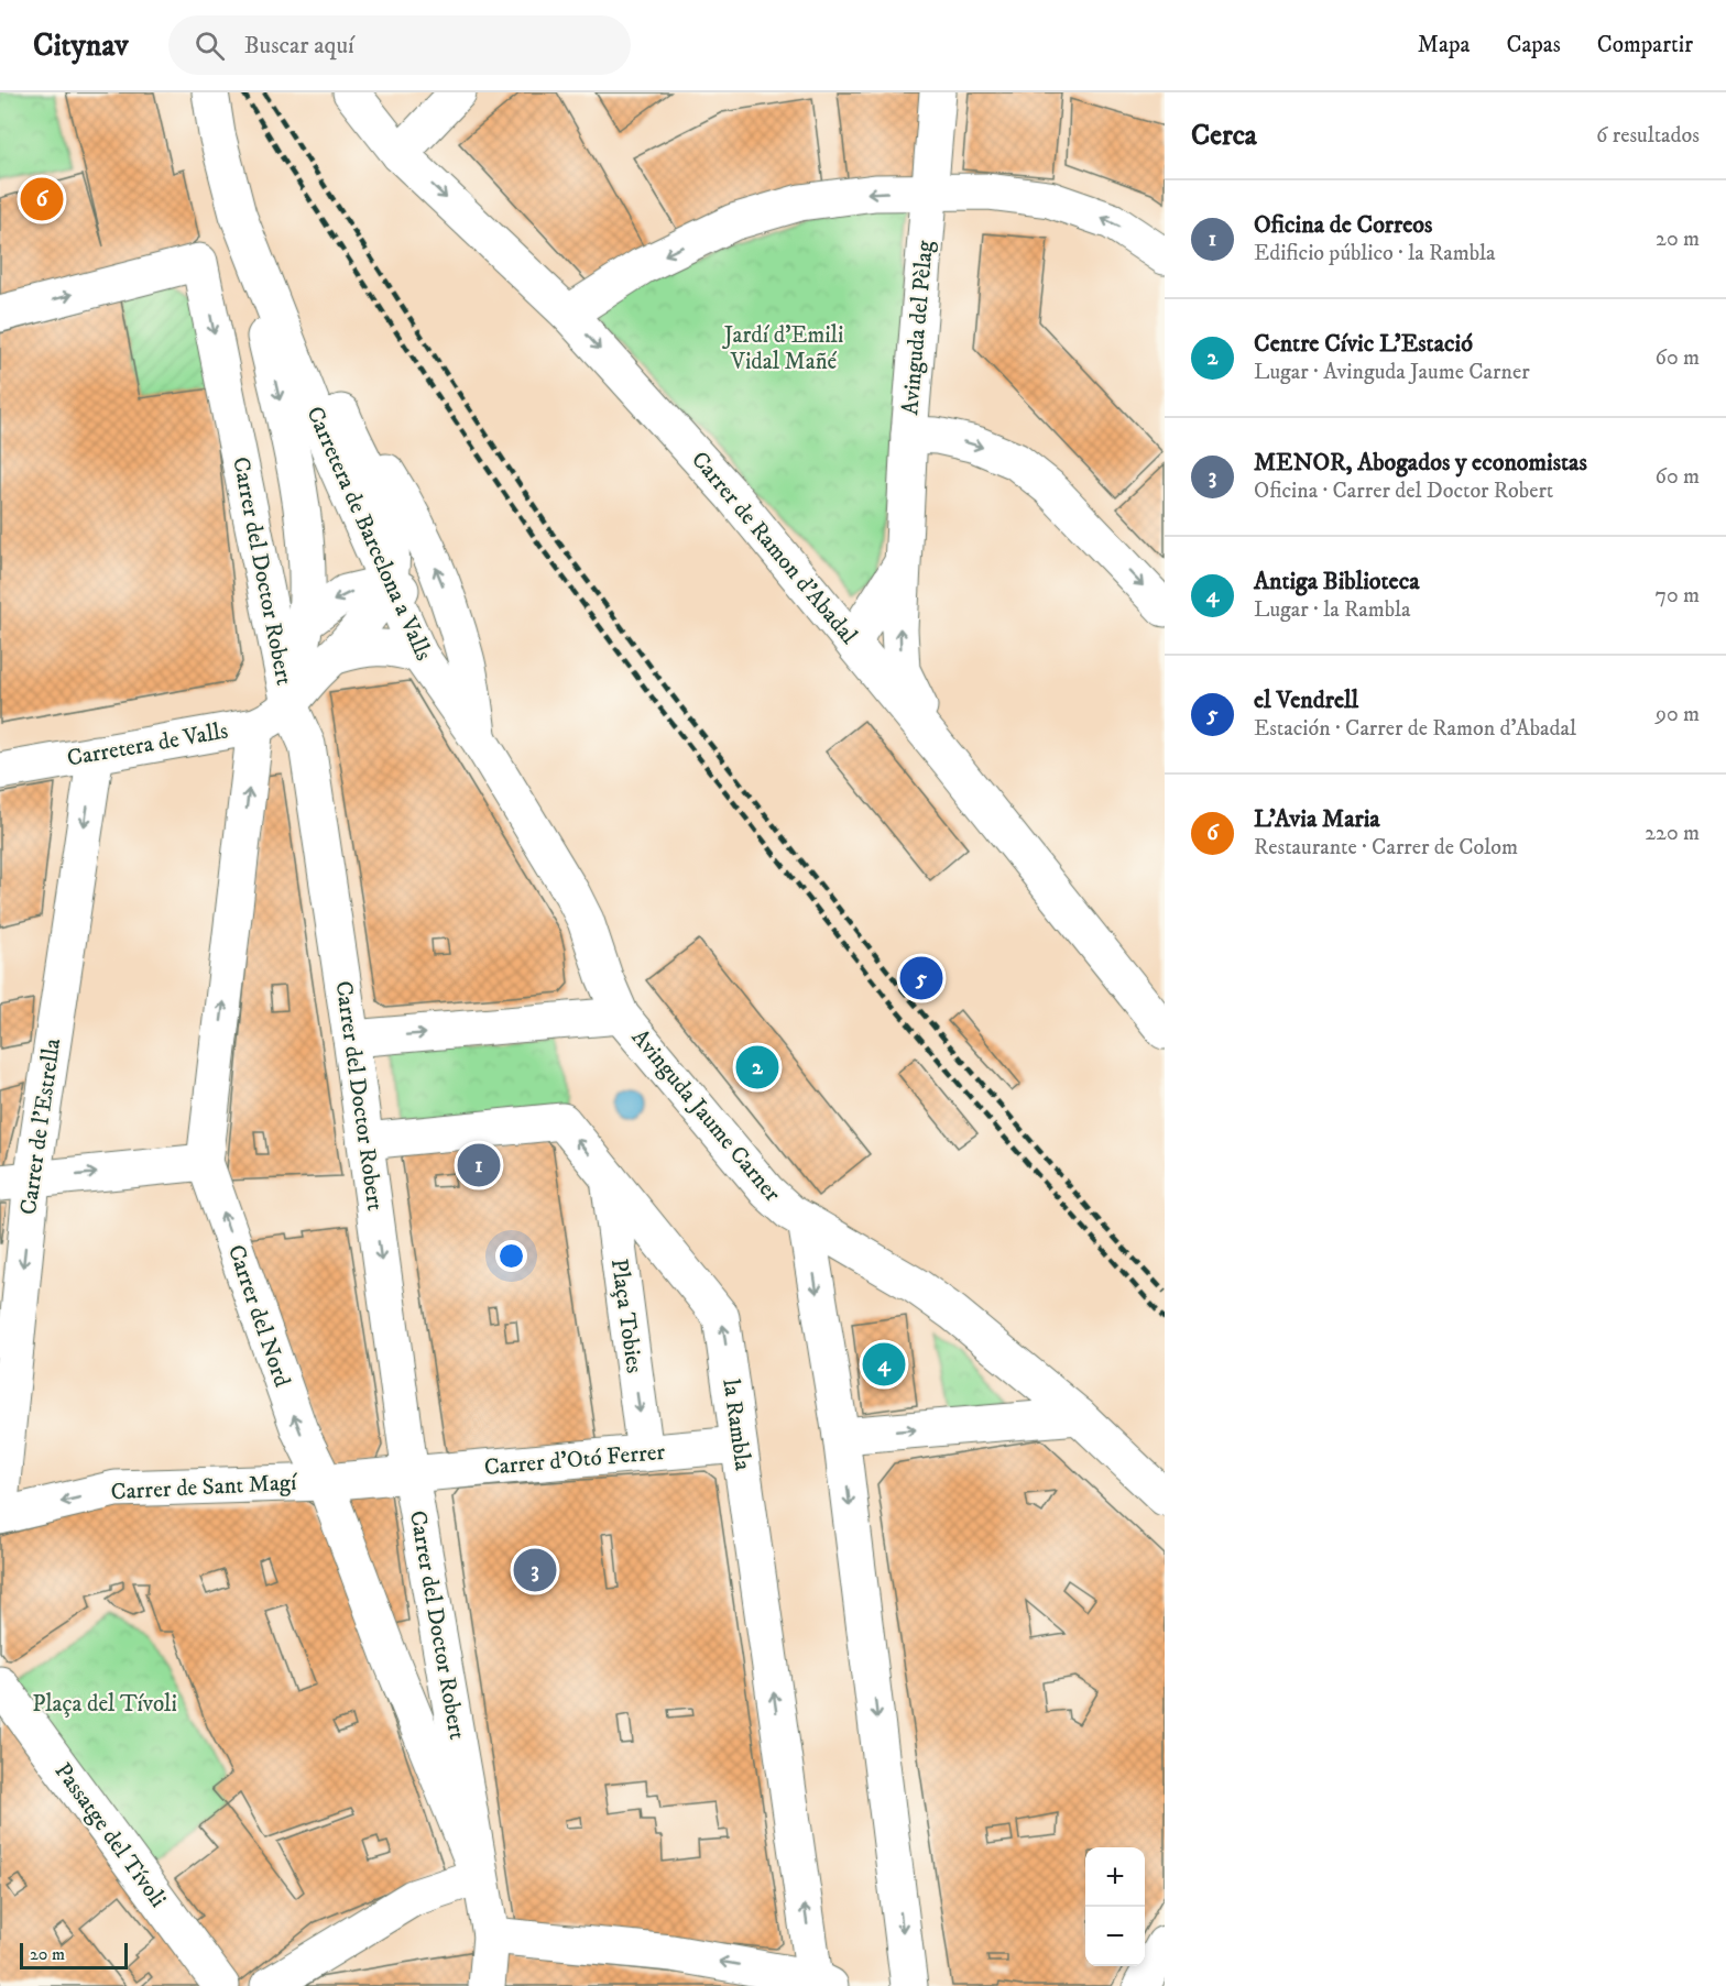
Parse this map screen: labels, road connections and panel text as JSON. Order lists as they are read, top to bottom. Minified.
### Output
{"streets":{"street":["Avinguda del Pèlag","Carretera de Barcelona a Valls","Carrer de Ramon d'Abadal","Carrer del Doctor Robert","Carretera de Valls","Avinguda Jaume Carner","Carrer de l'Estrella","Carrer del Nord","Plaça Tobies","la Rambla","Carrer d'Otó Ferrer","Carrer de Sant Magí","Passatge del Tívoli"]},"crossings":[["Avinguda del Pèlag","Carrer de Ramon d'Abadal"],["Carretera de Barcelona a Valls","Carretera de Valls"],["Carretera de Barcelona a Valls","Avinguda Jaume Carner"],["Carrer del Doctor Robert","Carretera de Valls"],["Carrer del Doctor Robert","Carrer del Nord"],["Carrer del Doctor Robert","la Rambla"],["Carrer del Doctor Robert","Carrer d'Otó Ferrer"],["Carrer del Doctor Robert","Carrer de Sant Magí"],["Carretera de Valls","Carrer de l'Estrella"],["Carretera de Valls","Carrer del Nord"],["Carrer del Nord","Carrer de Sant Magí"],["Plaça Tobies","la Rambla"],["Plaça Tobies","Carrer d'Otó Ferrer"],["la Rambla","Carrer d'Otó Ferrer"],["Carrer d'Otó Ferrer","Carrer de Sant Magí"]],"one_way":["Carrer de l'Estrella","Carrer del Nord"],"parks":["Jardí d'Emili Vidal Mañé","Plaça del Tívoli"],"scale_bar":"20 m","page":{"header":"Citynav","search":"Buscar aquí","nav":["Mapa","Capas","Compartir"],"heading":["Cerca","6 resultados"],"pins":["6","5","2","1","4","3"],"list":[{"mark":"1","name":"Oficina de Correos","note":"Edificio público · la Rambla","value":"20 m"},{"mark":"2","name":"Centre Cívic L'Estació","note":"Lugar · Avinguda Jaume Carner","value":"60 m"},{"mark":"3","name":"MENOR, Abogados y economistas","note":"Oficina · Carrer del Doctor Robert","value":"60 m"},{"mark":"4","name":"Antiga Biblioteca","note":"Lugar · la Rambla","value":"70 m"},{"mark":"5","name":"el Vendrell","note":"Estación · Carrer de Ramon d'Abadal","value":"90 m"},{"mark":"6","name":"L'Avia Maria","note":"Restaurante · Carrer de Colom","value":"220 m"}],"map_buttons":["+","−"],"scale":"20 m"}}
